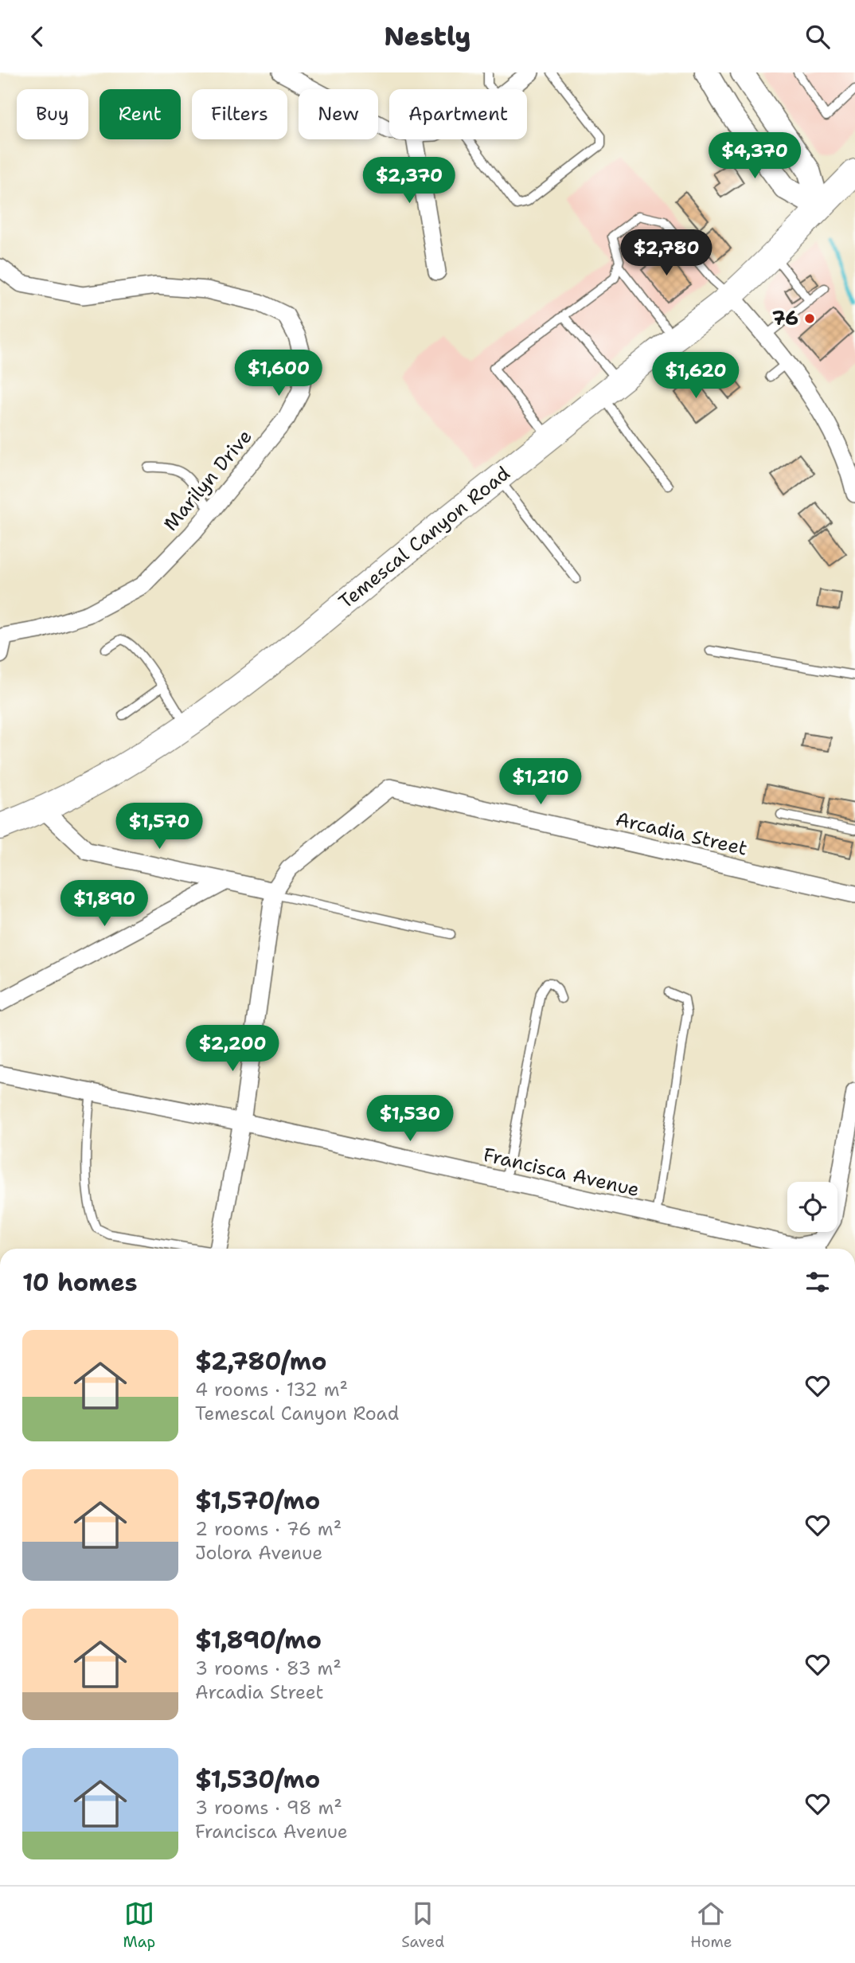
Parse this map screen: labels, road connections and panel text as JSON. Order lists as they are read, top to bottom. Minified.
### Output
{"streets":{"main road":["Temescal Canyon Road"],"street":["Marilyn Drive","Arcadia Street","Francisca Avenue"]},"places":["76"],"page":{"header":"Nestly","chip":["Buy","Rent","Filters","New","Apartment"],"price":["$4,370","$2,370","$2,780","$1,600","$1,620","$1,210","$1,570","$1,890","$2,200","$1,530"],"heading":"10 homes","list":[{"name":"$2,780/mo","note":"4 rooms · 132 m² · Temescal Canyon Road"},{"name":"$1,570/mo","note":"2 rooms · 76 m² · Jolora Avenue"},{"name":"$1,890/mo","note":"3 rooms · 83 m² · Arcadia Street"},{"name":"$1,530/mo","note":"3 rooms · 98 m² · Francisca Avenue"}],"tabs":["Map","Saved","Home"]}}
